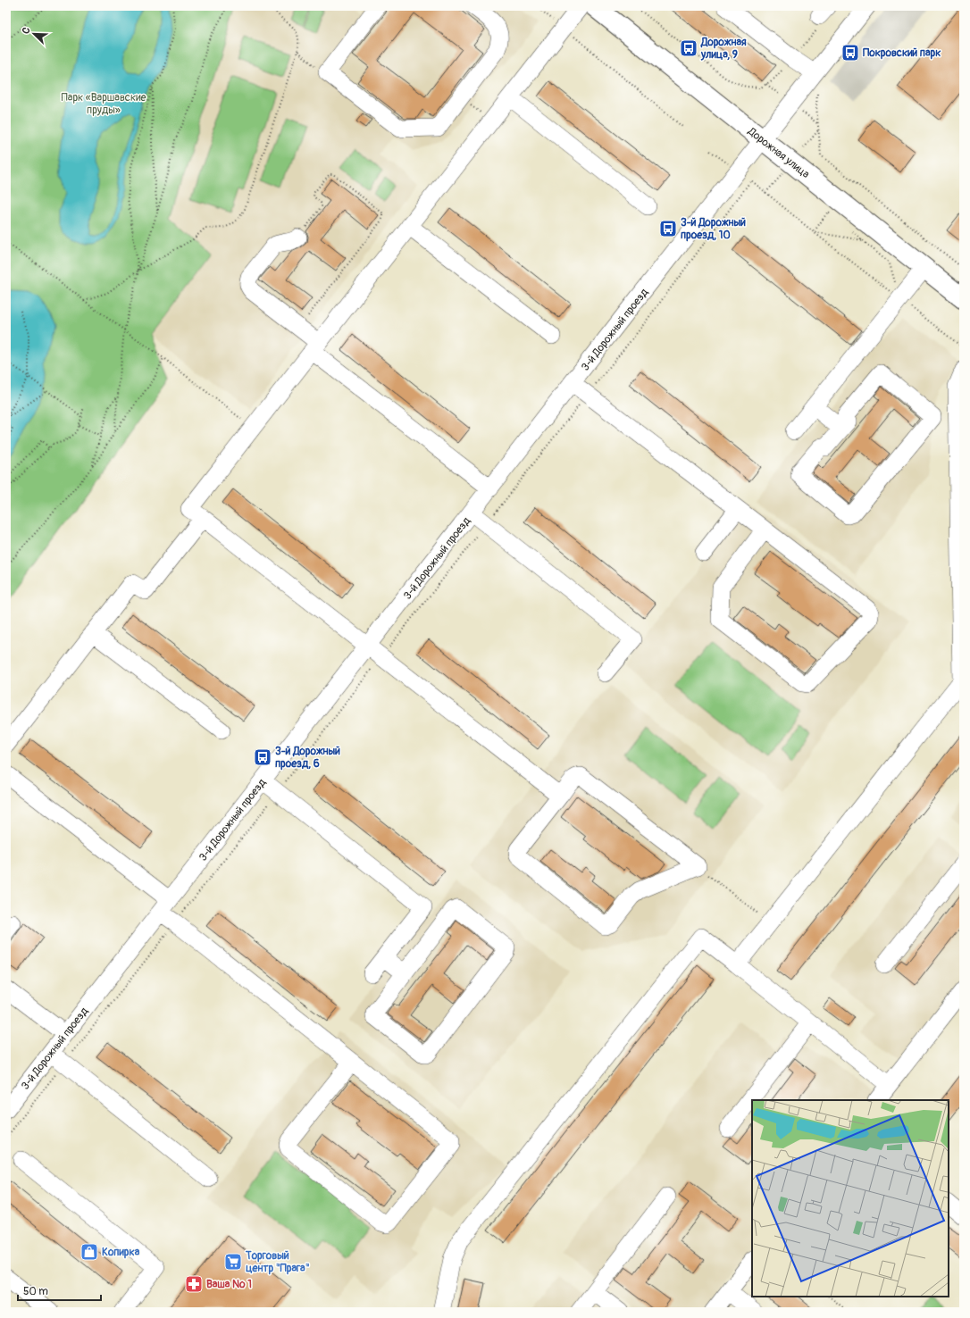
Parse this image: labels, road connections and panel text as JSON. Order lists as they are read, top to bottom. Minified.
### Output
{"streets":{"main road":["Дорожная улица"],"street":["3-й Дорожный проезд"]},"crossings":[["Дорожная улица","3-й Дорожный проезд"]],"parks":["Парк «Варшавские пруды»"],"places":{"bus stop":["Дорожная улица, 9","Покровский парк","3-й Дорожный проезд, 10","3-й Дорожный проезд, 6"],"shop":["Копирка"],"supermarket":["Торговый центр \"Прага\""],"pharmacy":["Ваша № 1"]},"scale_bar":"50 m","north":"top left"}
